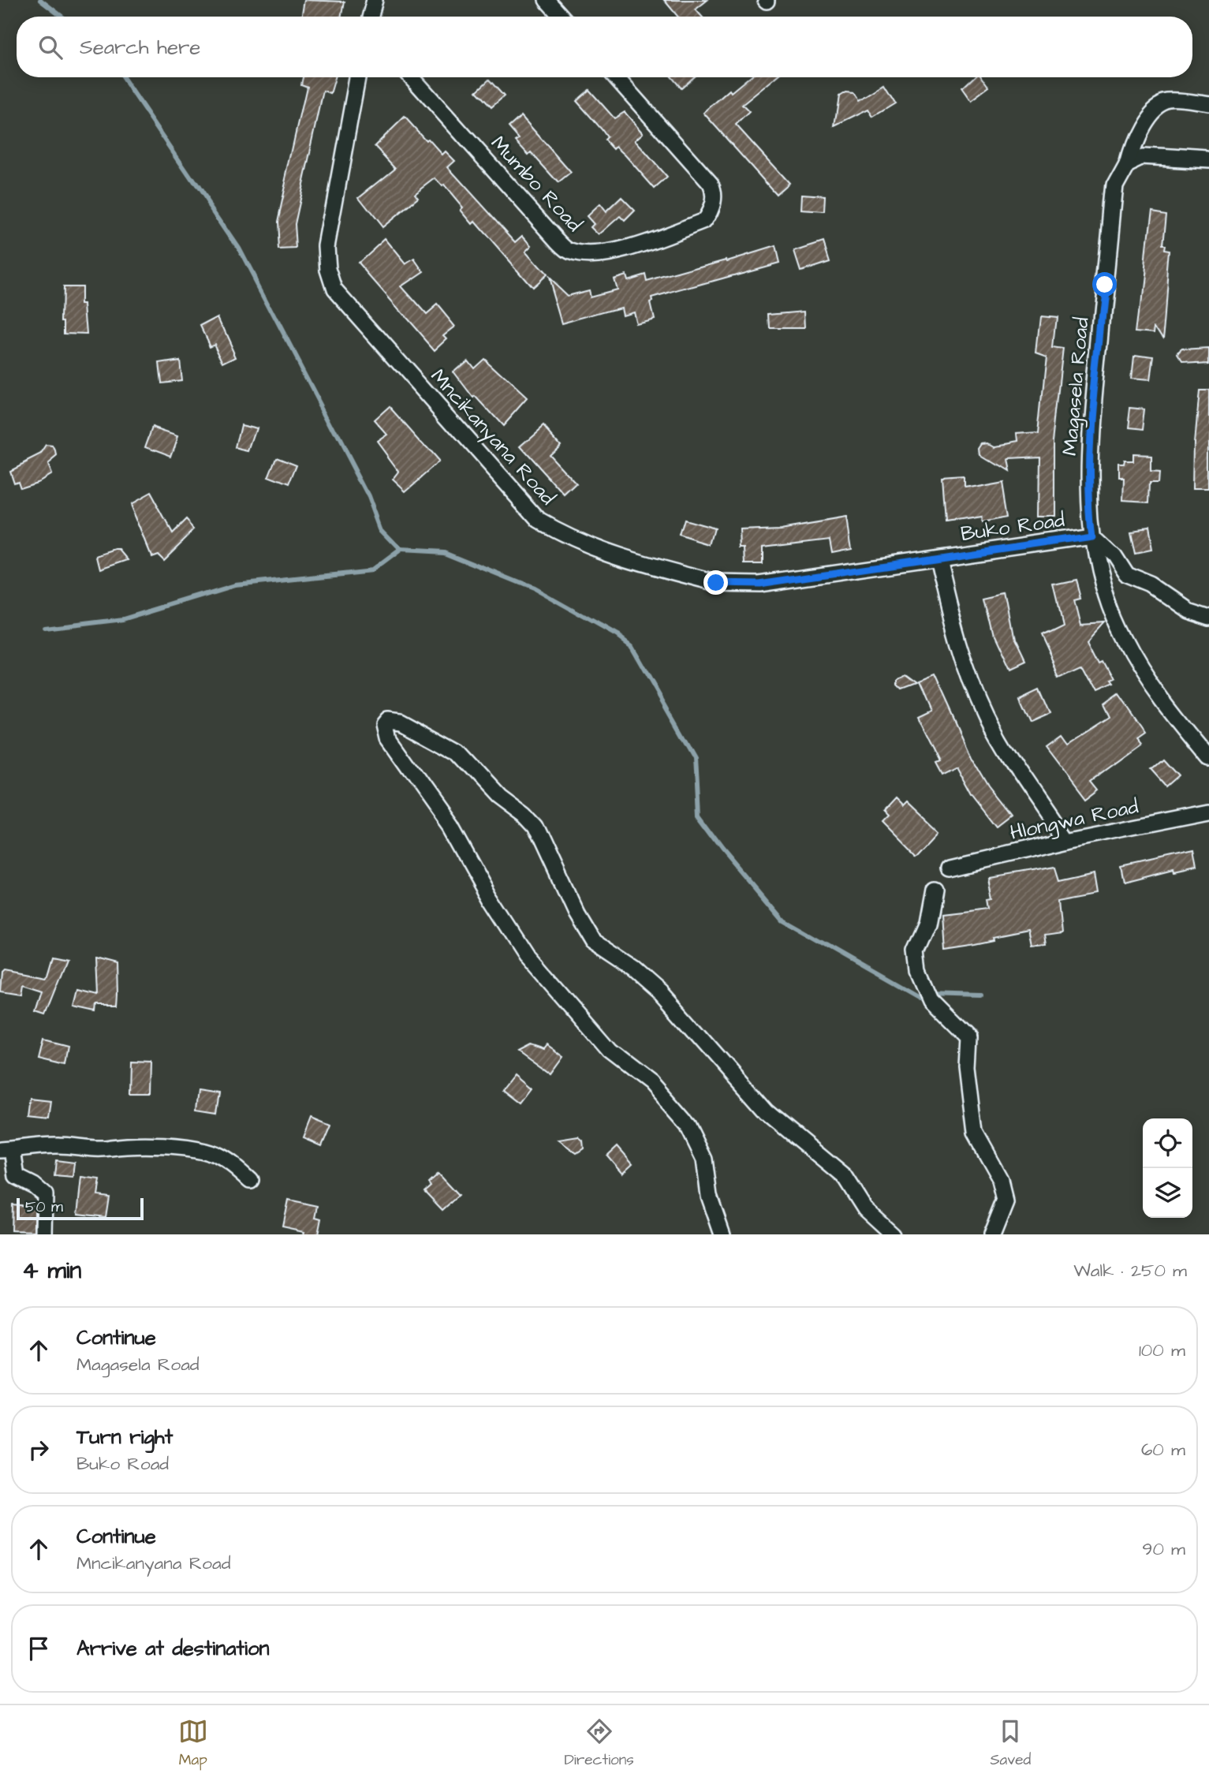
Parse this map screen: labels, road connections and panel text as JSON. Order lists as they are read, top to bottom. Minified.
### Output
{"streets":{"street":["Mumbo Road","Magasela Road","Mncikanyana Road","Buko Road","Hlongwa Road"]},"crossings":[["Magasela Road","Buko Road"],["Mncikanyana Road","Buko Road"]],"scale_bar":"50 m","page":{"search":"Search here","scale":"50 m","heading":["4 min","Walk · 250 m"],"list":[["Continue","Magasela Road","100 m"],["Turn right","Buko Road","60 m"],["Continue","Mncikanyana Road","90 m"],"Arrive at destination"],"nav":["Map","Directions","Saved"]}}
